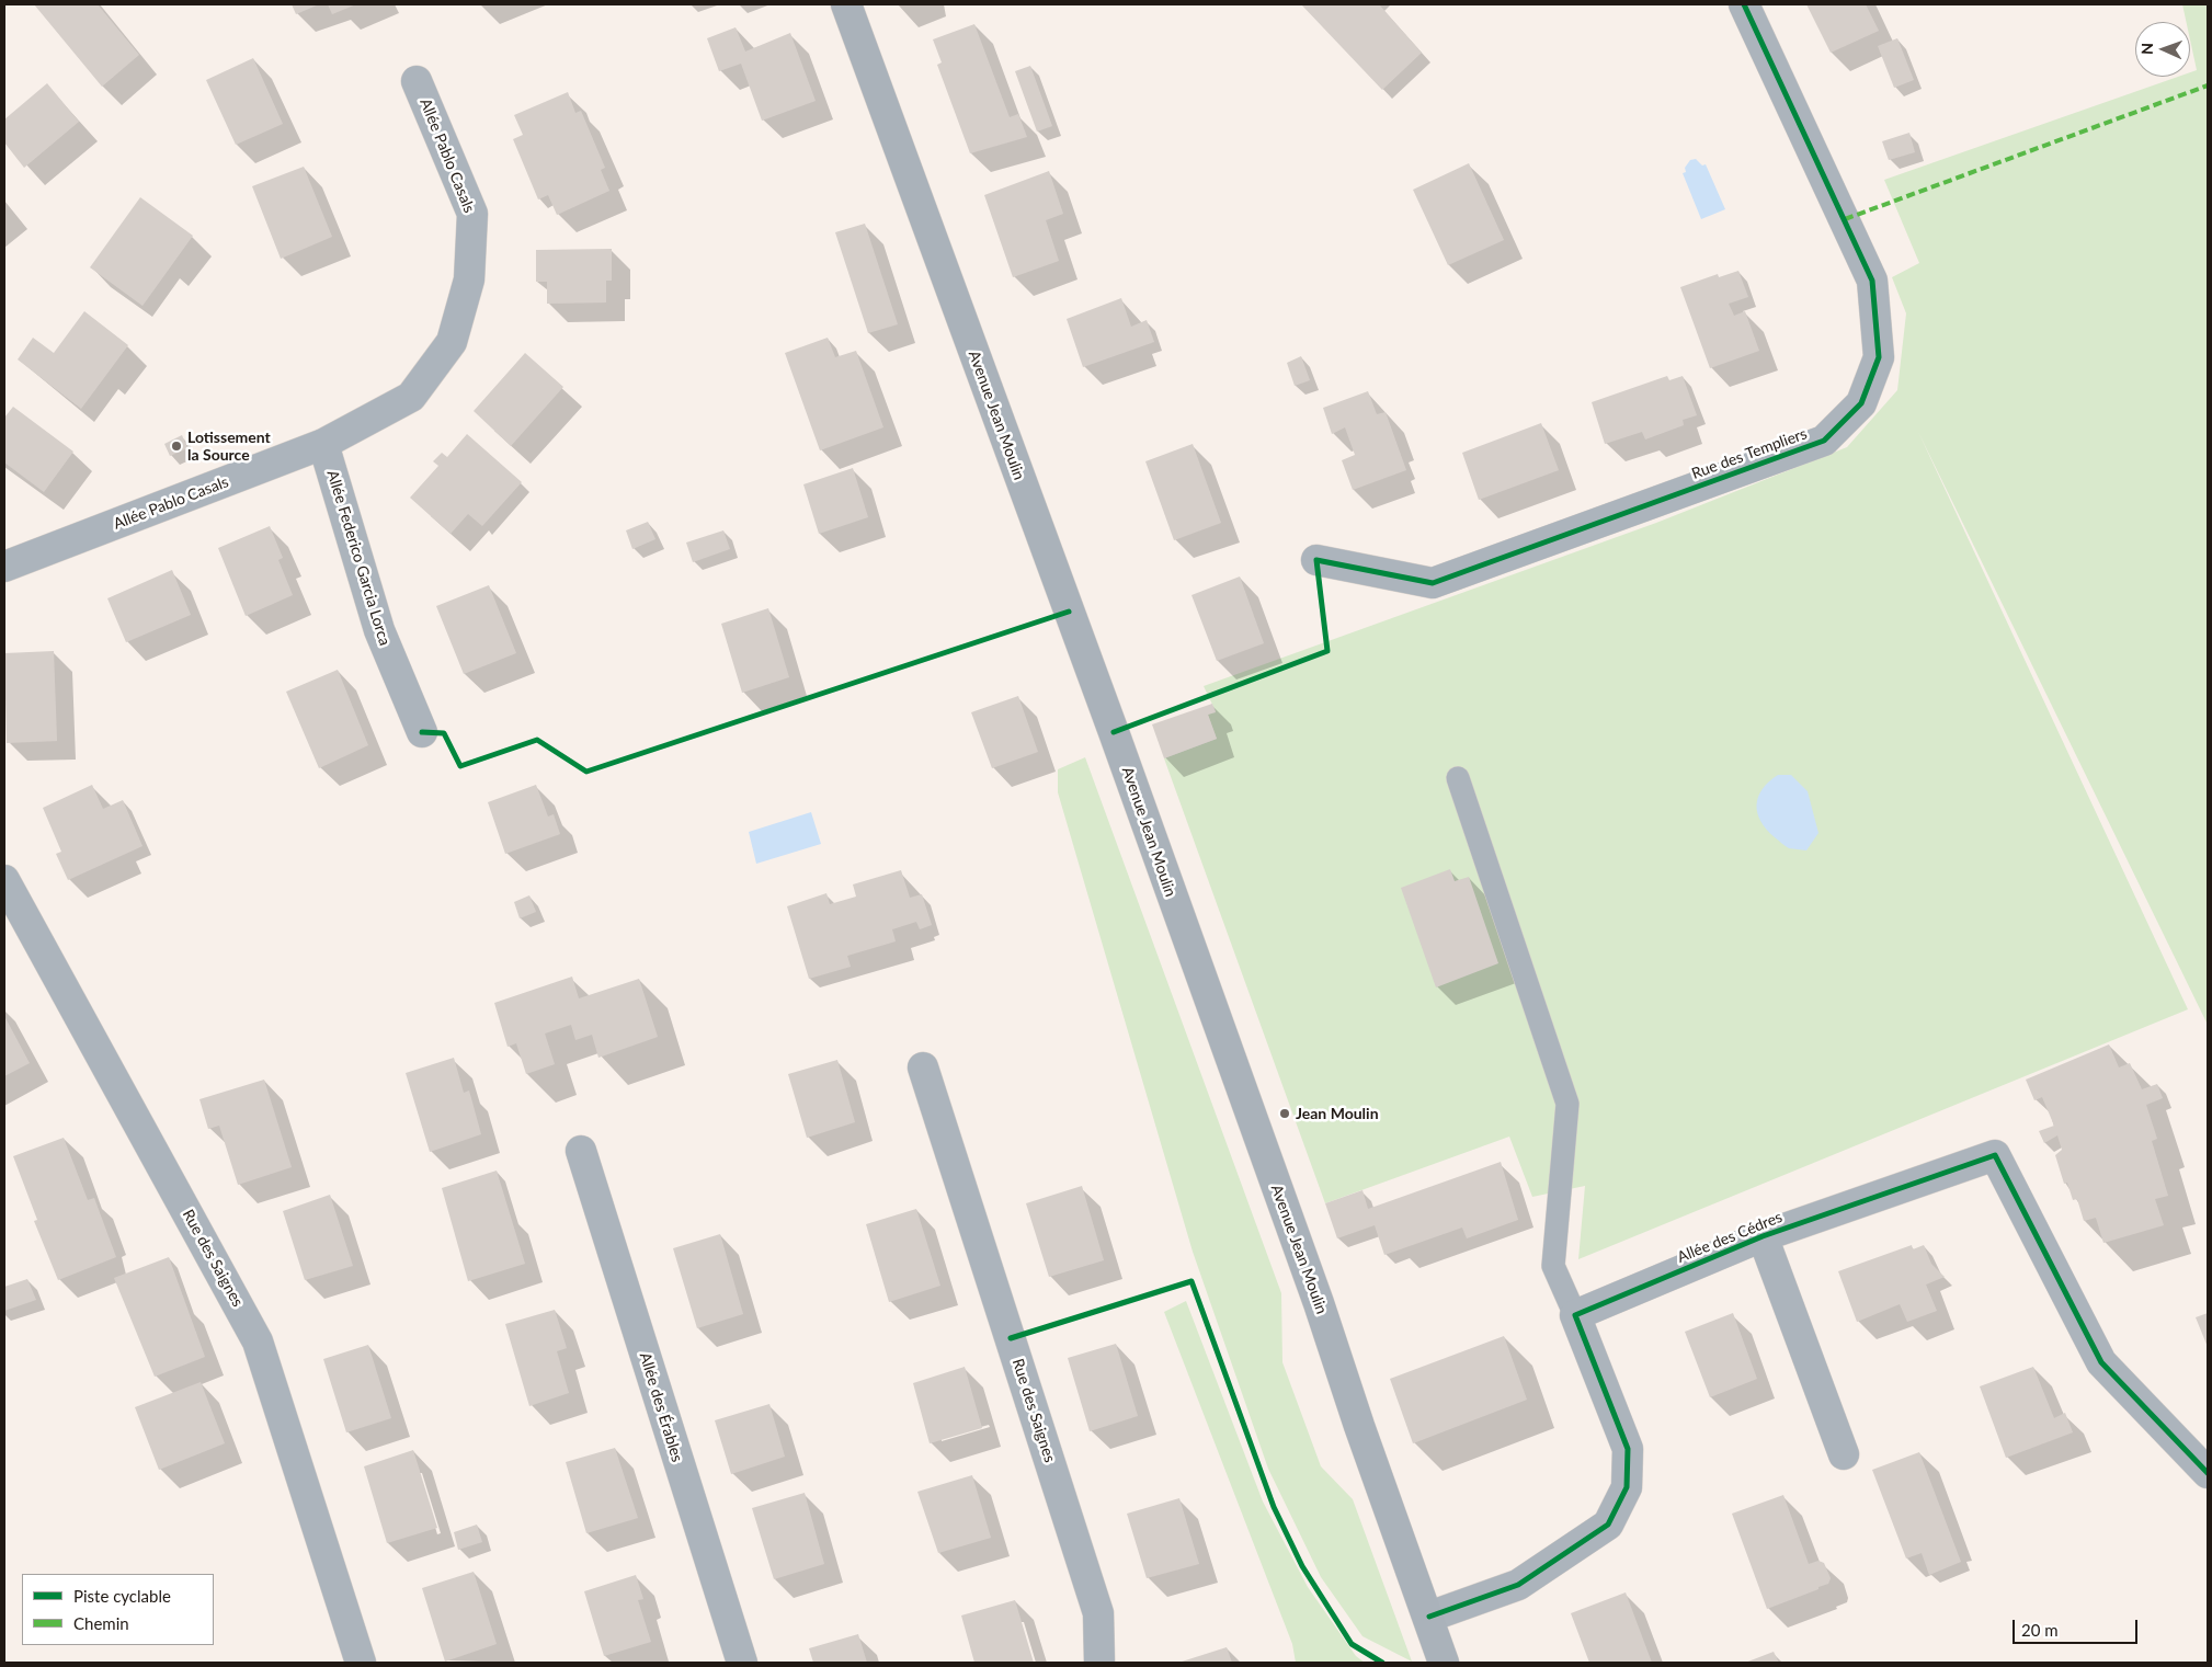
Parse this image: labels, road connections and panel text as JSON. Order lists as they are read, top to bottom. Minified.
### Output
{"streets":{"main road":["Avenue Jean Moulin"],"street":["Allée Pablo Casals","Rue des Templiers","Allée Federico Garcia Lorca","Allée des Cédres","Rue des Saignes","Allée des Érables"]},"crossings":[["Allée Pablo Casals","Allée Federico Garcia Lorca"]],"places":["Lotissement la Source","Jean Moulin"],"legend":["Piste cyclable","Chemin"],"scale_bar":"20 m","north":"left"}
